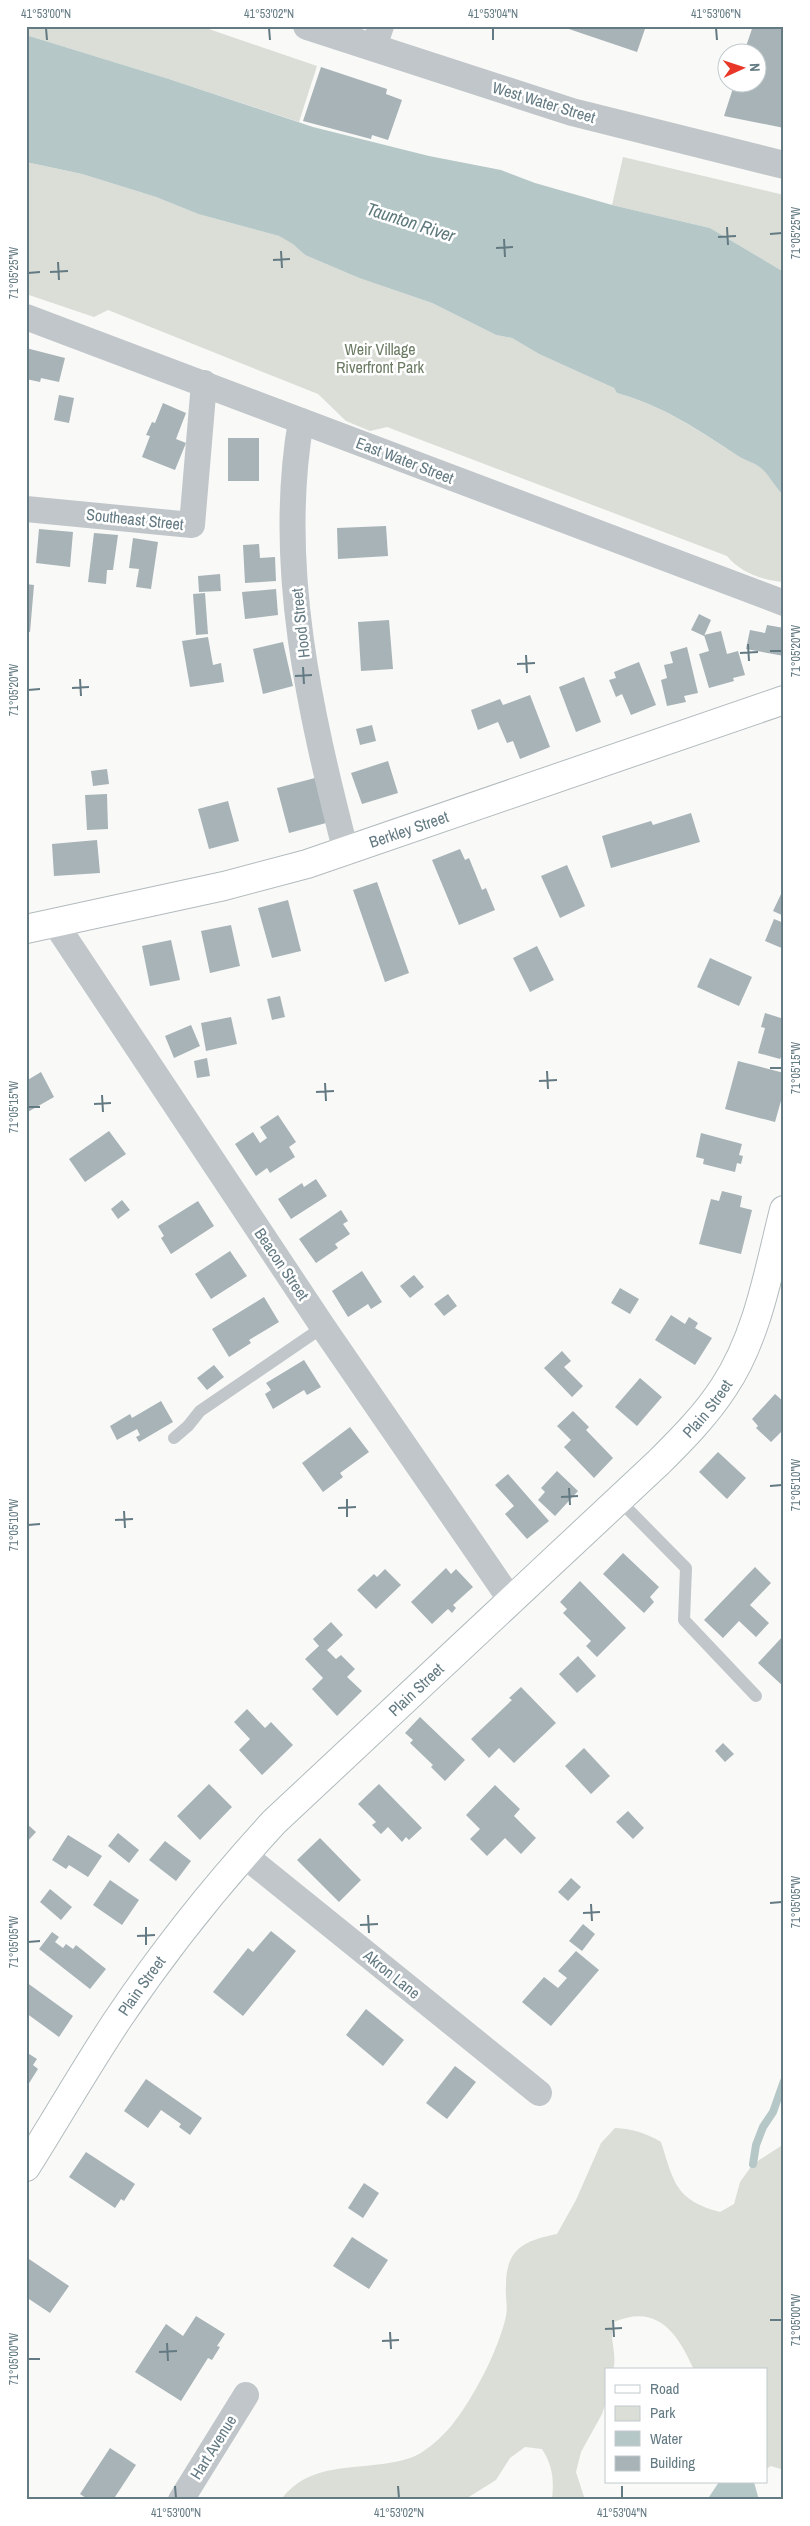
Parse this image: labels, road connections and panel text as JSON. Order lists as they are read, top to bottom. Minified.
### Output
{"streets":{"main road":["Berkley Street","Plain Street"],"street":["West Water Street","East Water Street","Southeast Street","Hood Street","Beacon Street","Akron Lane","Hart Avenue"]},"crossings":[["East Water Street","Southeast Street"],["East Water Street","Hood Street"],["Hood Street","Berkley Street"],["Berkley Street","Beacon Street"],["Beacon Street","Plain Street"],["Plain Street","Akron Lane"]],"water":["Taunton River"],"parks":["Weir Village Riverfront Park"],"legend":["Road","Park","Water","Building"],"north":"right","coordinates":["41°53'00\"N","41°53'02\"N","41°53'04\"N","41°53'06\"N","71°05'25\"W","71°05'20\"W","71°05'15\"W","71°05'10\"W","71°05'05\"W","71°05'00\"W"]}
